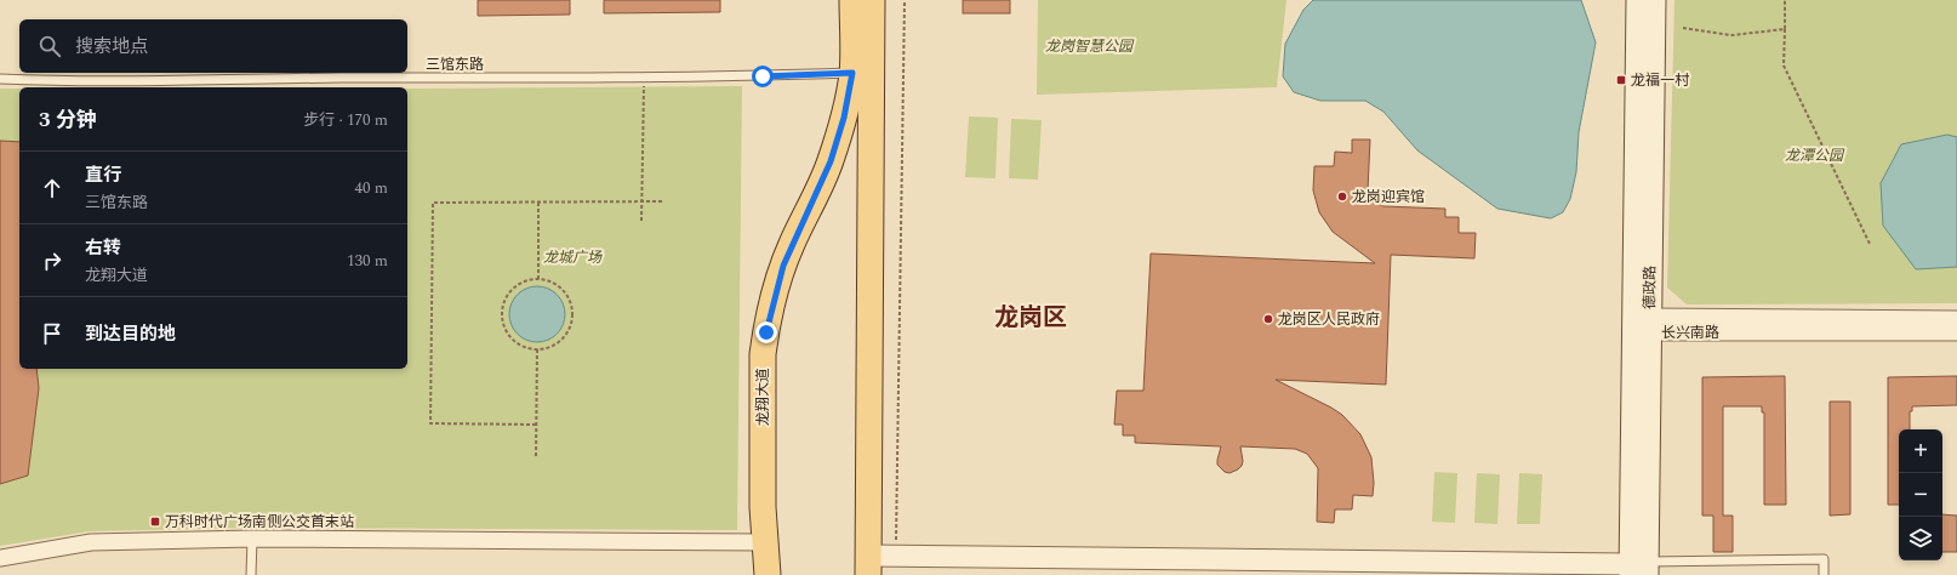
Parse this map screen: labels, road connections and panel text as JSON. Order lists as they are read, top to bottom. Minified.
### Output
{"streets":{"main road":["德政路","龙翔大道"],"street":["长兴南路"],"lane":["三馆东路"]},"crossings":[["三馆东路","龙翔大道"],["德政路","长兴南路"]],"districts":["龙岗区"],"parks":["龙岗智慧公园","龙潭公园","龙城广场"],"places":{"transit":["龙福一村","万科时代广场南侧公交首末站"],"other":["龙岗迎宾馆","龙岗区人民政府"]},"page":{"search":"搜索地点","heading":["3 分钟","步行 · 170 m"],"list":[["直行","三馆东路","40 m"],["右转","龙翔大道","130 m"],"到达目的地"],"map_buttons":["+","−"]}}
